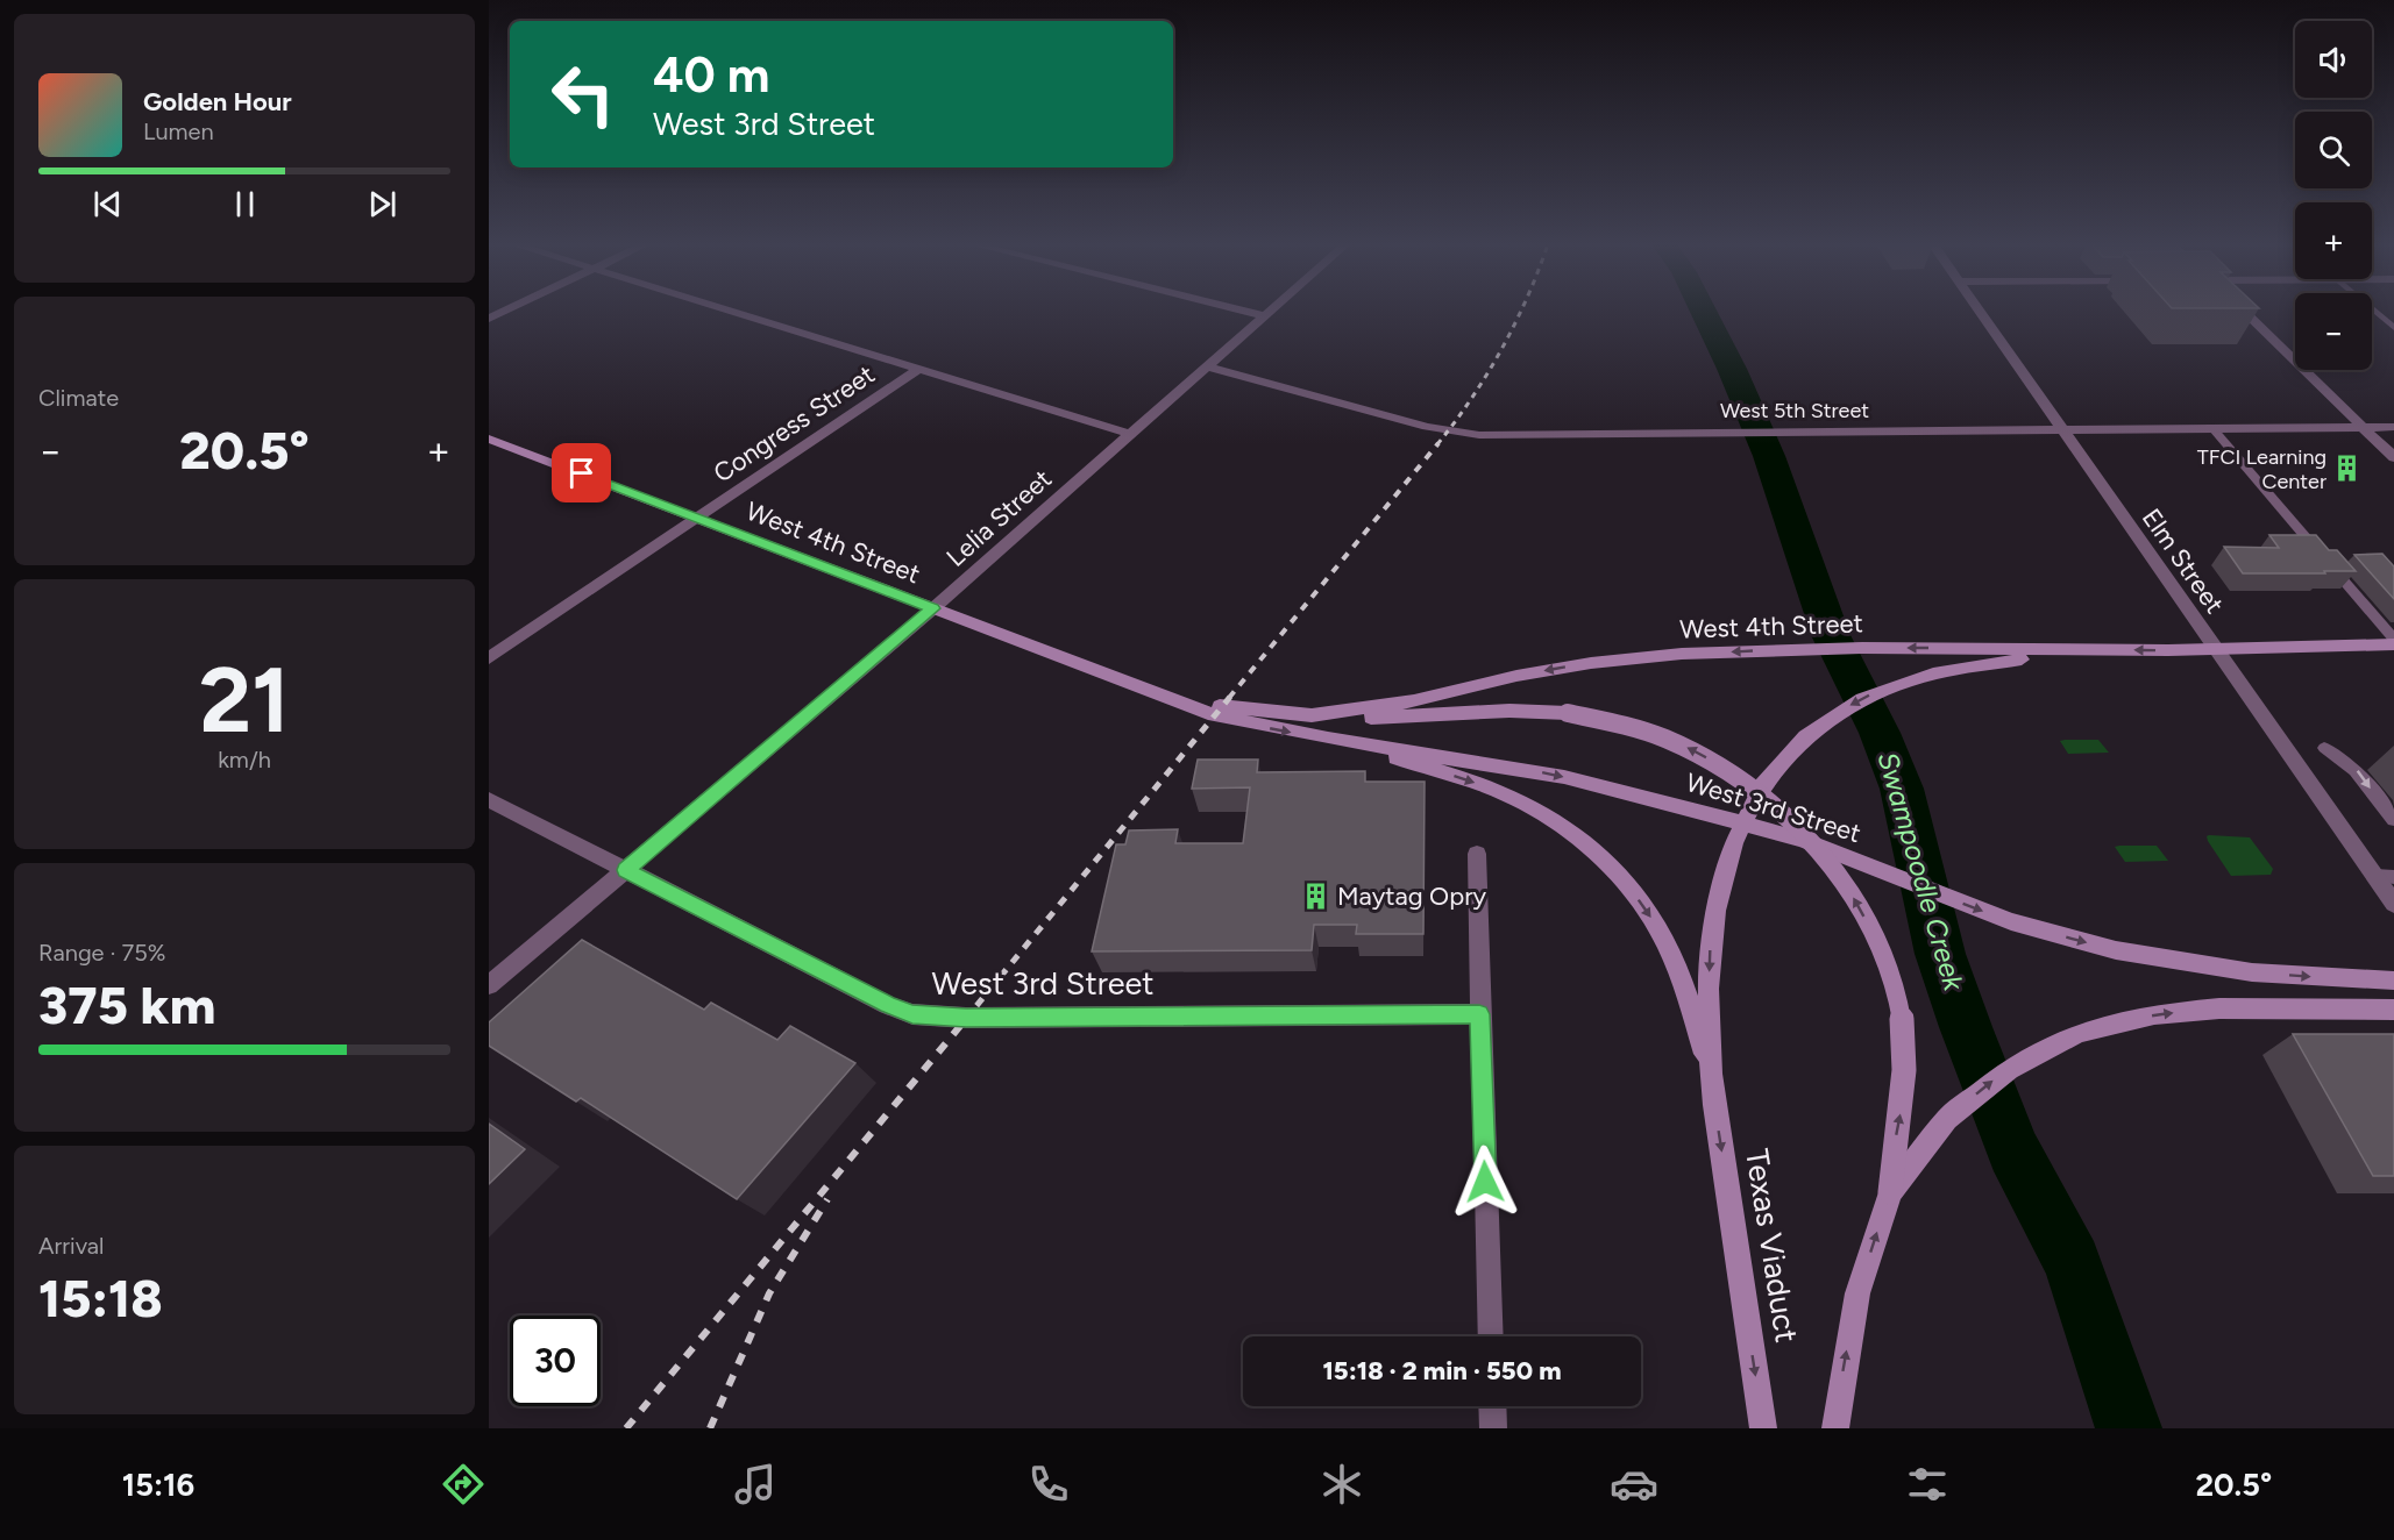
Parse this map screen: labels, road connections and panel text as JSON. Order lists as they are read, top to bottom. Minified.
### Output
{"streets":{"main road":["West 4th Street","West 3rd Street","Texas Viaduct"],"street":["West 5th Street","Congress Street","Lelia Street","Elm Street"]},"crossings":[["West 5th Street","Lelia Street"],["West 5th Street","Elm Street"],["Congress Street","West 4th Street"],["Lelia Street","West 4th Street"],["Lelia Street","West 3rd Street"],["West 4th Street","Elm Street"],["West 4th Street","West 3rd Street"]],"one_way":["West 4th Street","West 3rd Street"],"water":["Swampoodle Creek"],"places":{"building":["TFCI Learning Center","Maytag Opry"]},"page":{"map_buttons":["+","−"],"turn":["40 m","West 3rd Street"],"song":["Golden Hour","Lumen"],"tile":["Climate",["21","km/h"],["Range · 75%","375 km"],["Arrival","15:18"]],"heat":["−","20.5°","+"],"limit":"30","trip":"15:18 · 2 min · 550 m","tabs":["15:16","20.5°"]}}
